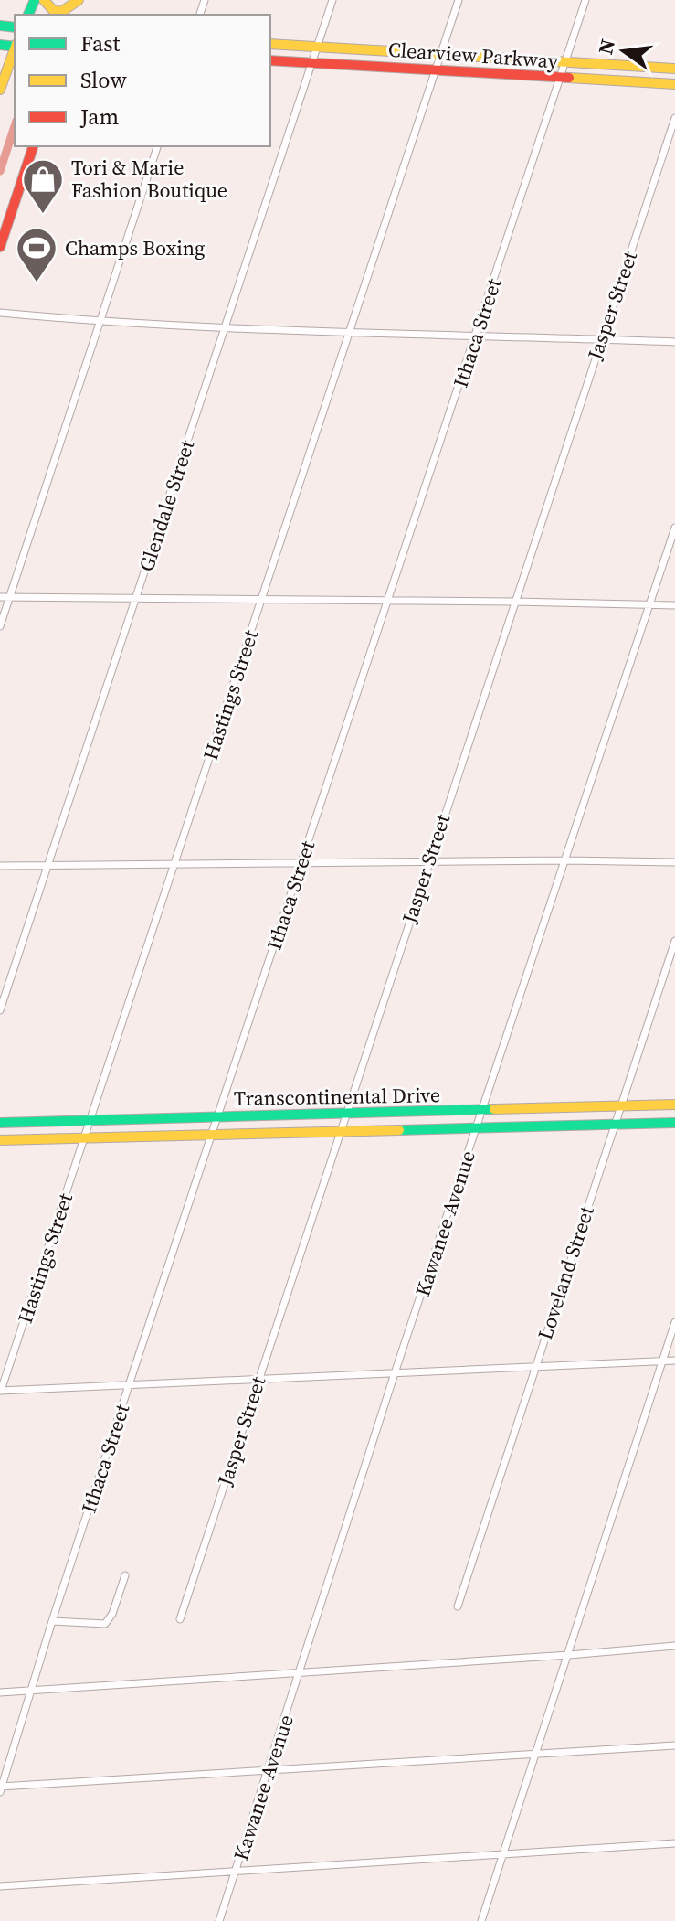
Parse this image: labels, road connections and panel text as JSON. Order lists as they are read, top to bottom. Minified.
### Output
{"streets":{"street":["Clearview Parkway","Jasper Street","Ithaca Street","Glendale Street","Hastings Street","Transcontinental Drive","Kawanee Avenue","Loveland Street"]},"crossings":[["Clearview Parkway","Ithaca Street"],["Clearview Parkway","Glendale Street"],["Clearview Parkway","Hastings Street"],["Jasper Street","Transcontinental Drive"],["Ithaca Street","Transcontinental Drive"],["Hastings Street","Transcontinental Drive"],["Transcontinental Drive","Kawanee Avenue"],["Transcontinental Drive","Loveland Street"]],"places":{"shop":["Tori & Marie Fashion Boutique"],"sports":["Champs Boxing"]},"legend":["Fast","Slow","Jam"],"north":"left"}
